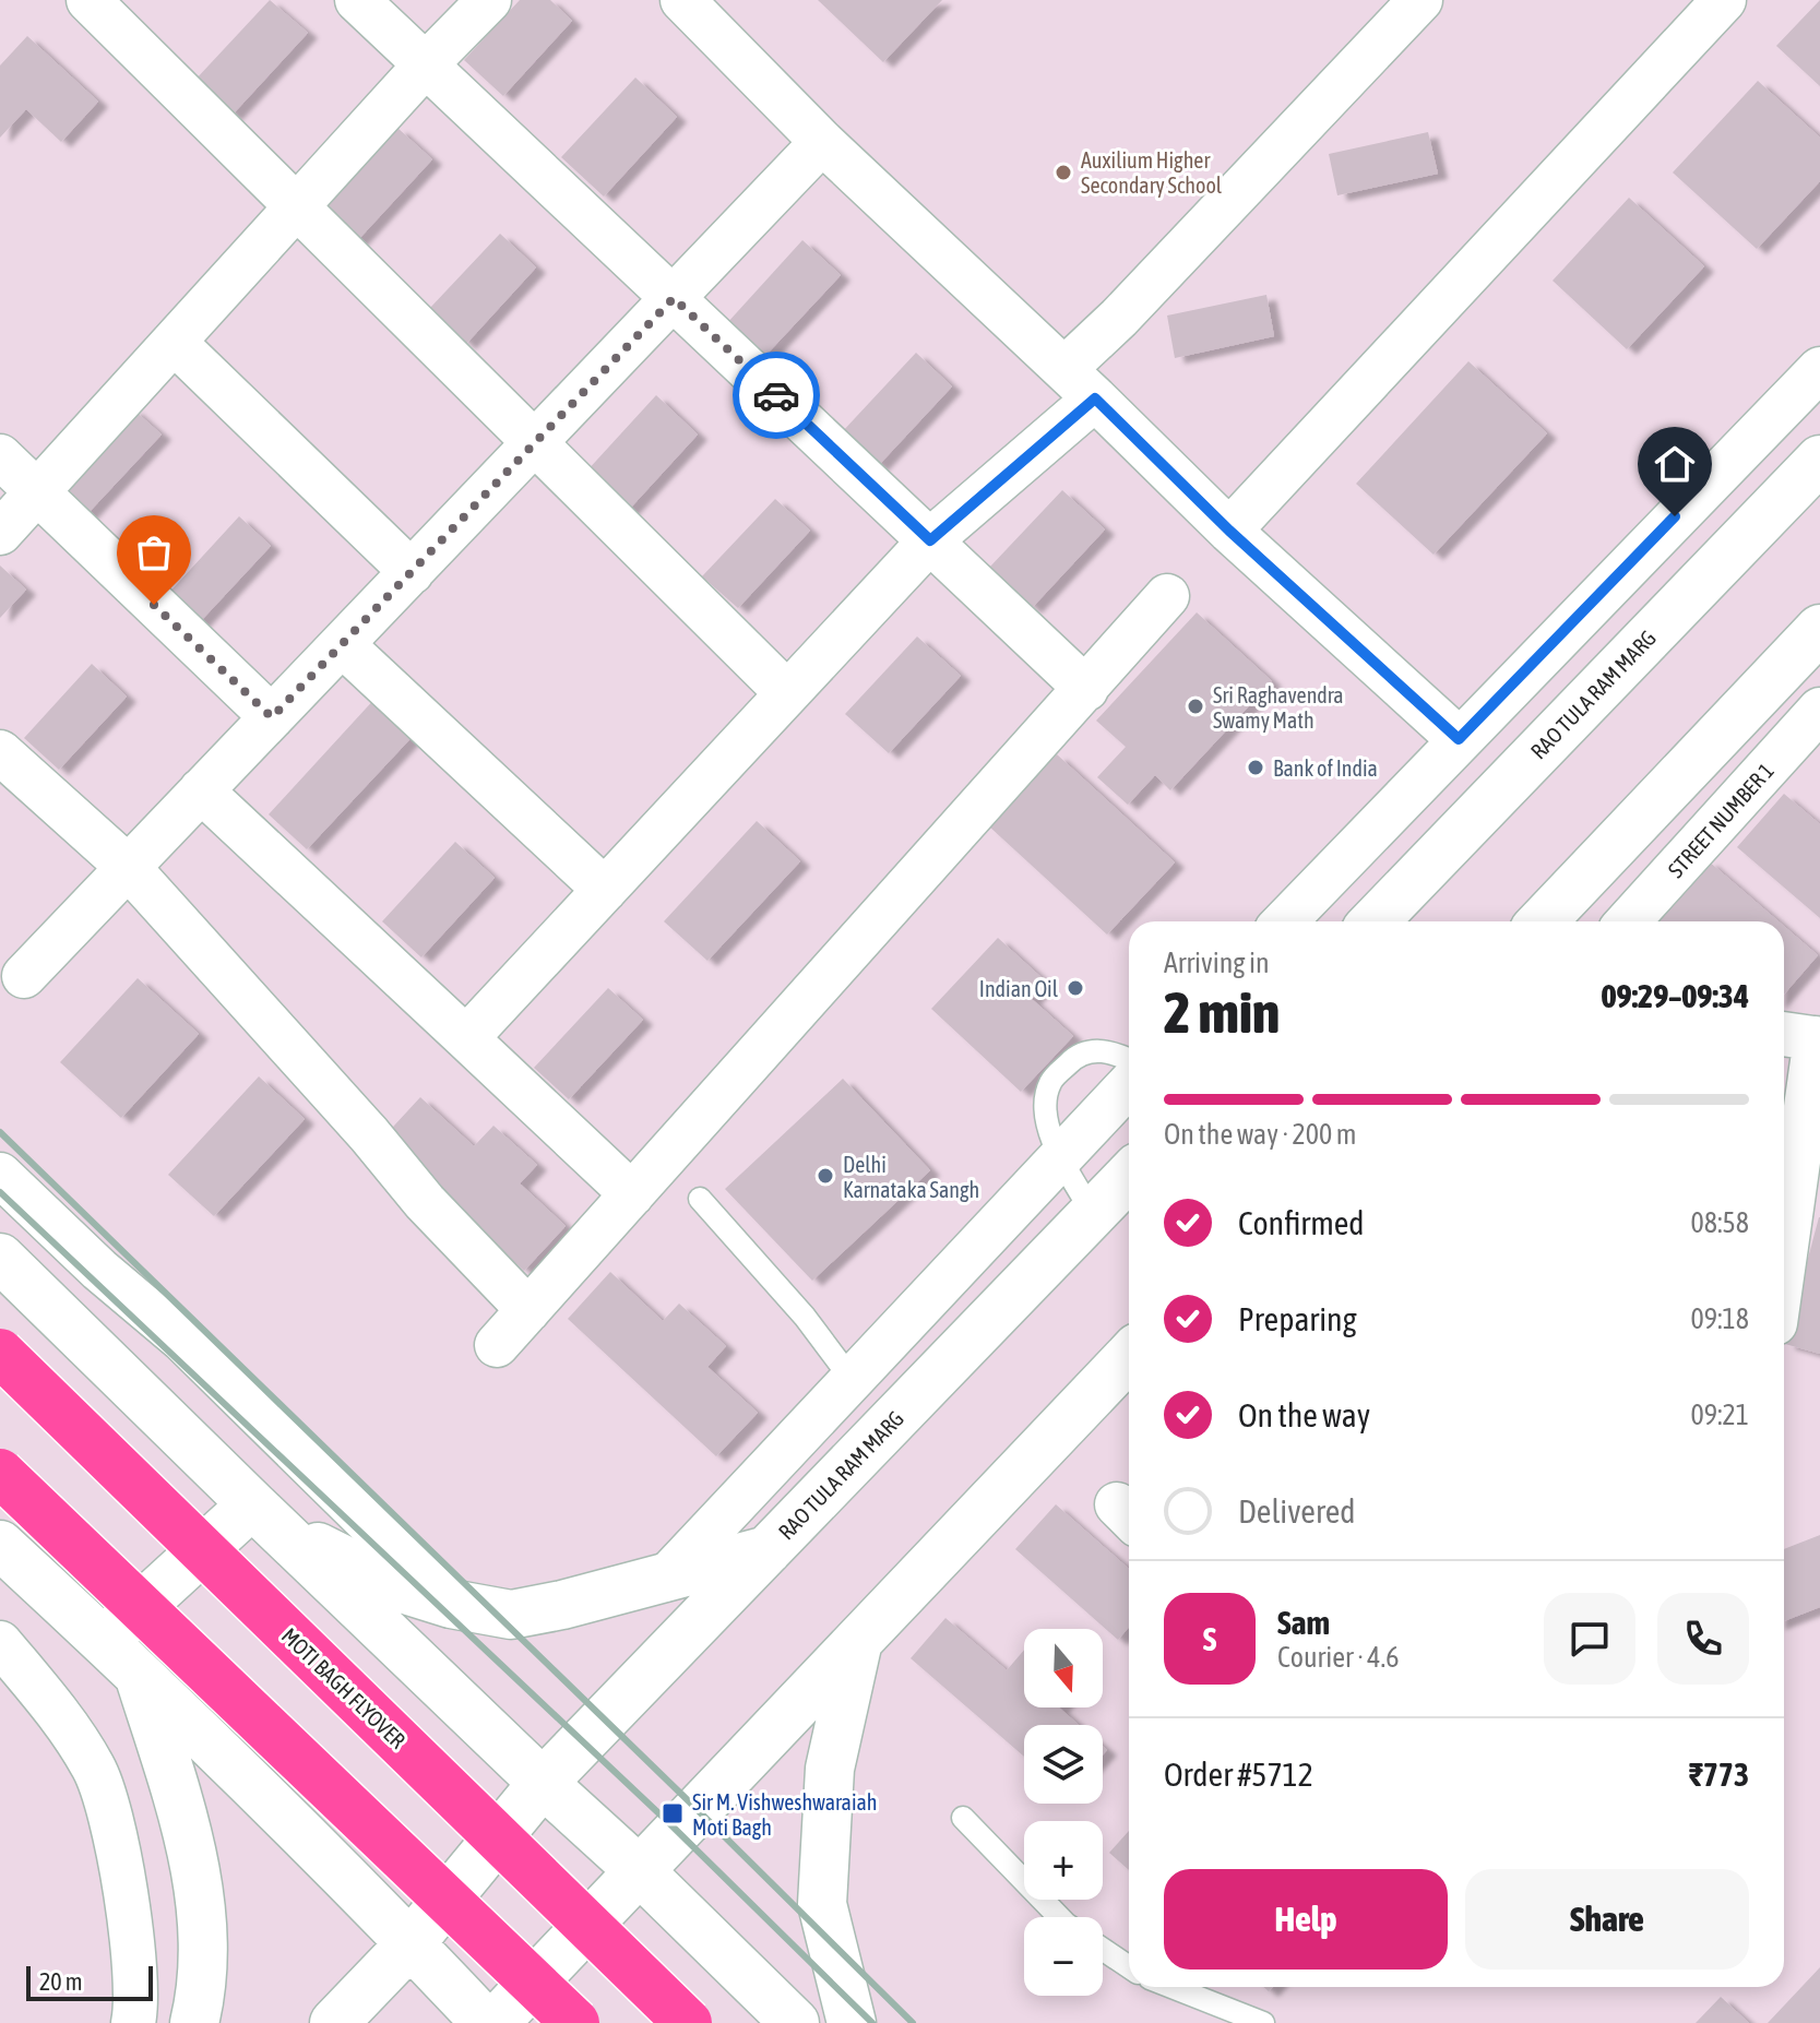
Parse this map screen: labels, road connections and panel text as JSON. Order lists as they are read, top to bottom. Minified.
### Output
{"streets":{"main road":["RAO TULA RAM MARG","MOTI BAGH FLYOVER"],"street":["STREET NUMBER 1"]},"places":{"other":["Auxilium Higher Secondary School","Sri Raghavendra Swamy Math","Bank of India","Indian Oil","Delhi Karnataka Sangh"],"transit":["Sir M. Vishweshwaraiah Moti Bagh"]},"scale_bar":"20 m","north":"bottom","page":{"heading":["2 min","Arriving in","09:29–09:34"],"panel":["Sam","Courier · 4.6","Order #5712","₹773"],"bar":"On the way · 200 m","list":[["Confirmed","08:58"],["Preparing","09:18"],["On the way","09:21"],"Delivered"],"round":"S","map_buttons":["+","−"],"buttons":["Help","Share"],"scale":"20 m"}}
